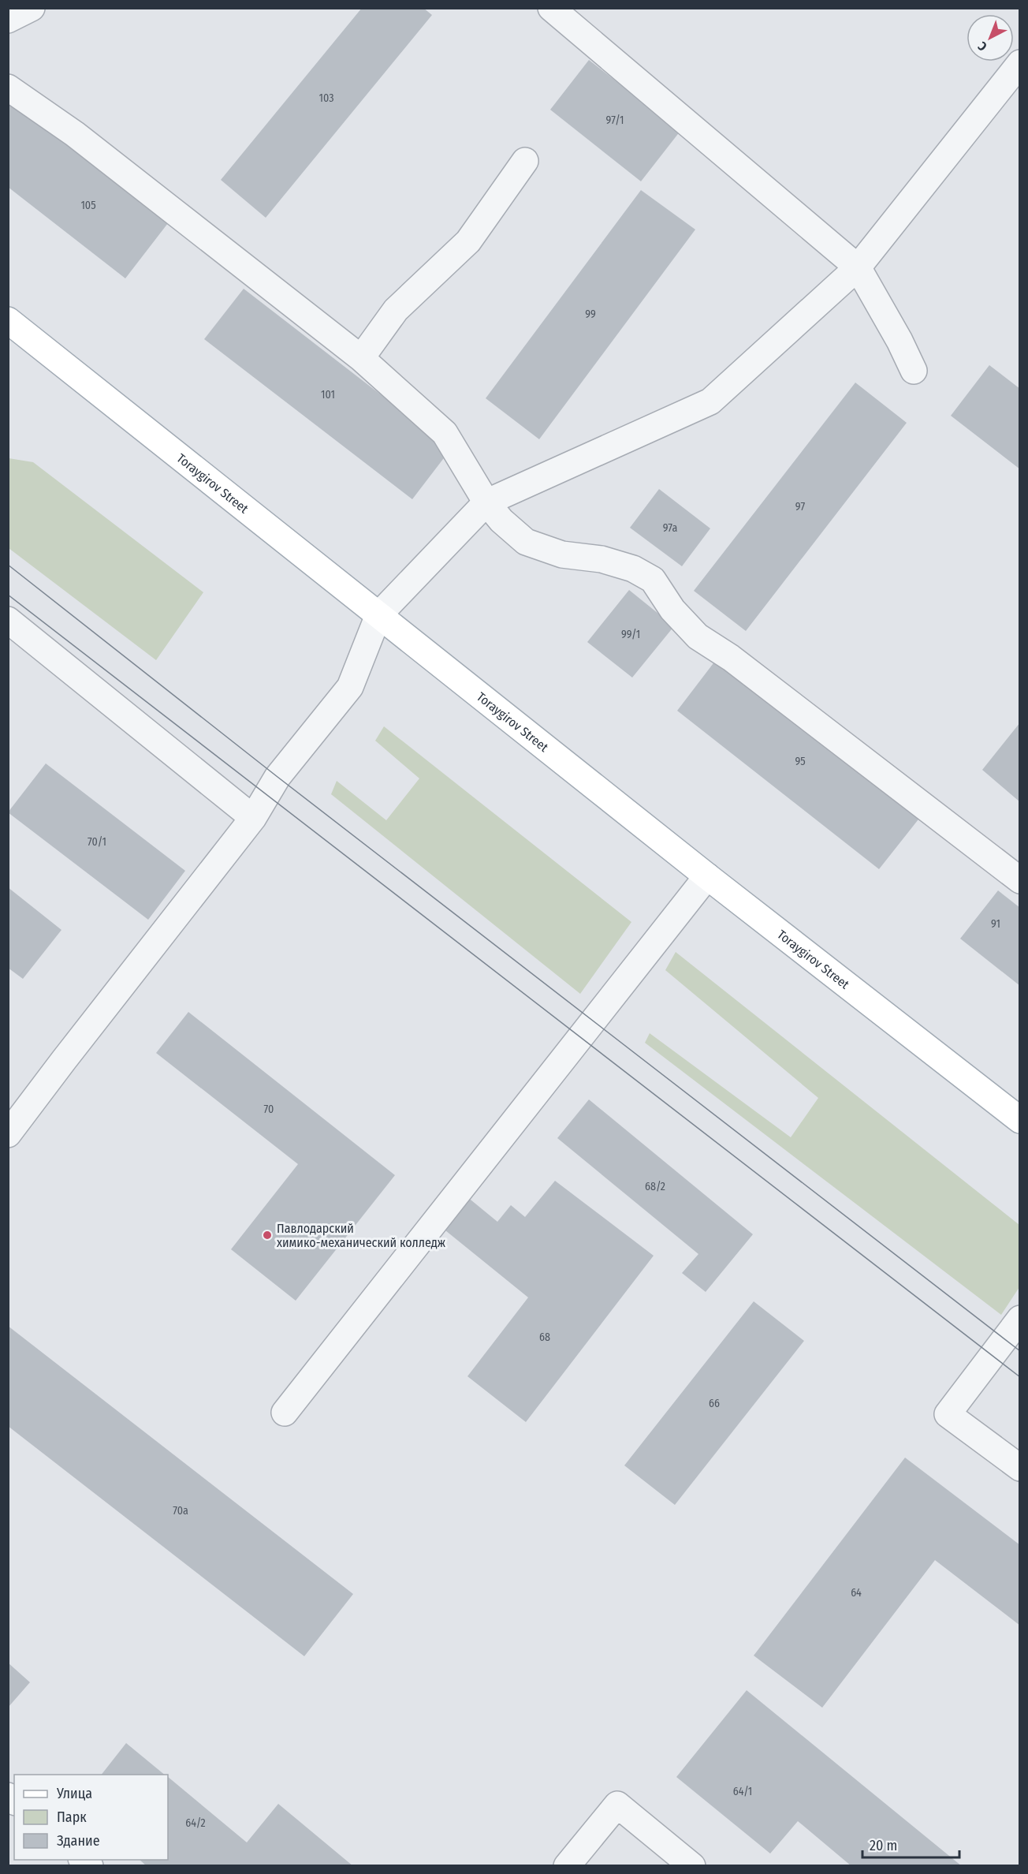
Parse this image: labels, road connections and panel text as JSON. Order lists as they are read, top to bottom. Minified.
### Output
{"streets":{"main road":["Toraygirov Street"]},"places":["Павлодарский химико-механический колледж"],"house_numbers":["103","97/1","105","99","101","97","97а","99/1","95","70/1","91","70","68/2","68","66","70а","64","64/1","64/2"],"legend":["Улица","Парк","Здание"],"scale_bar":"20 m","north":"bottom left"}
